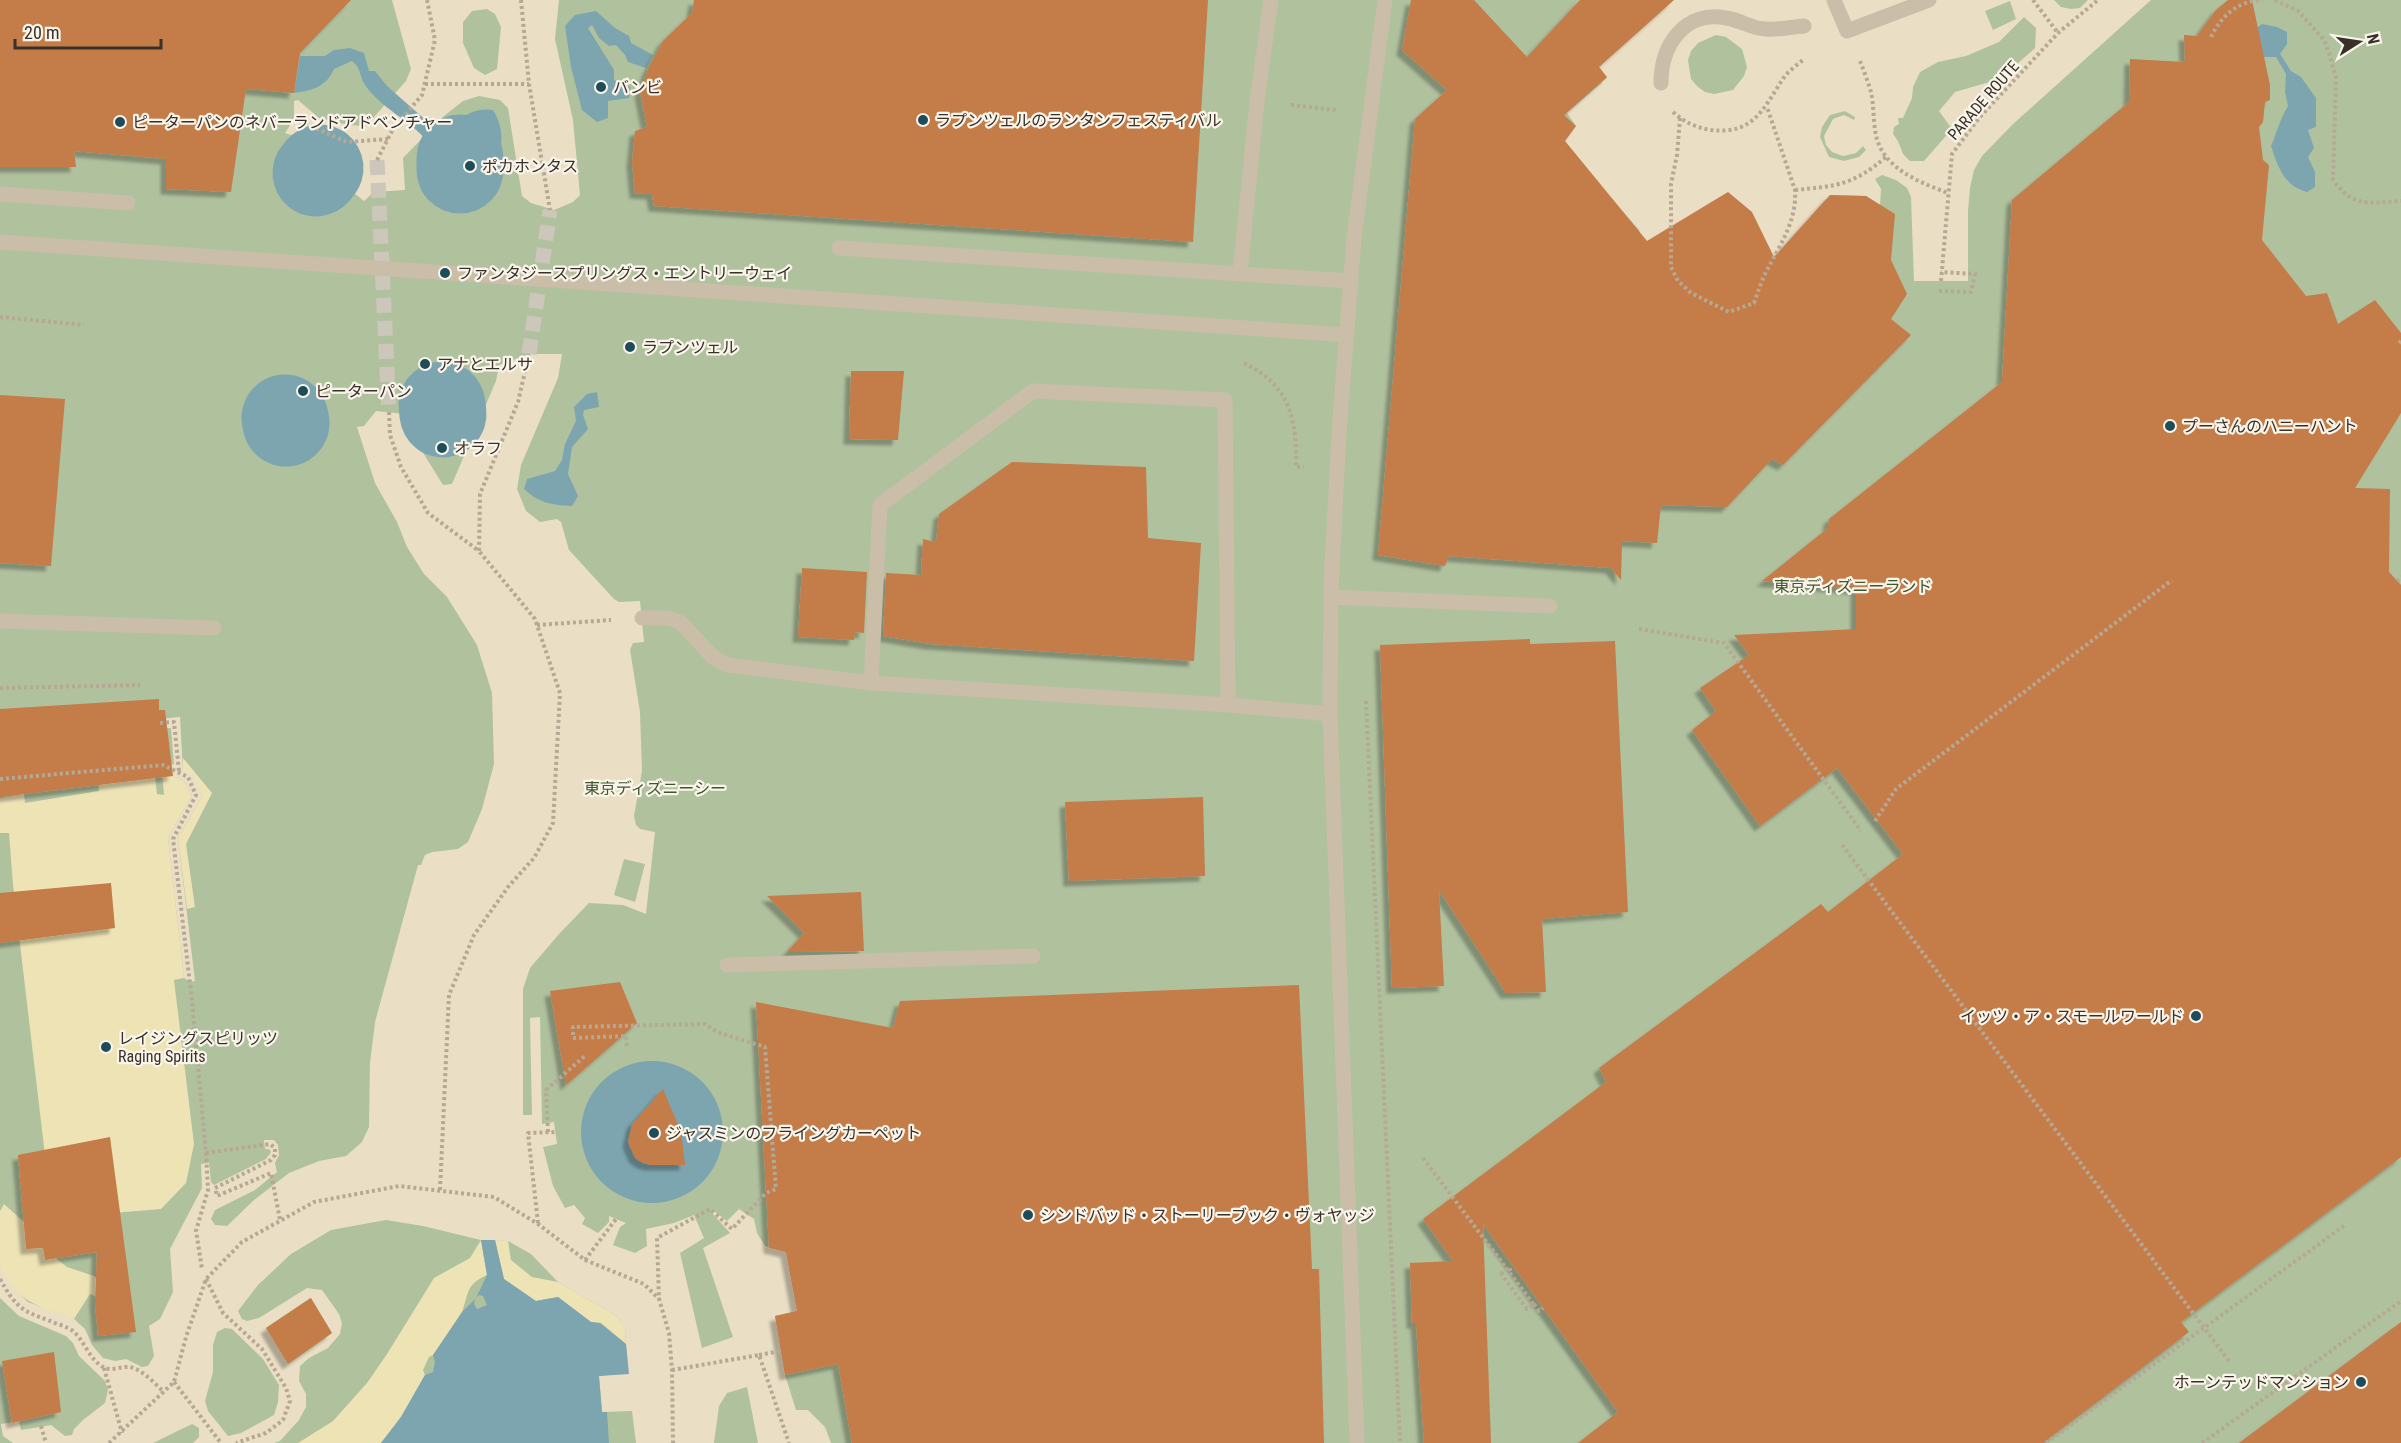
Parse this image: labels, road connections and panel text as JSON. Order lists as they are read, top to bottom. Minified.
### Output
{"streets":{"path":["PARADE ROUTE"]},"parks":["東京ディズニーランド","東京ディズニーシー"],"places":["バンビ","ラプンツェルのランタンフェスティバル","ピーターパンのネバーランドアドベンチャー","ポカホンタス","ファンタジースプリングス・エントリーウェイ","ラプンツェル","アナとエルサ","ピーターパン","プーさんのハニーハント","オラフ","イッツ・ア・スモールワールド","レイジングスピリッツ Raging Spirits","ジャスミンのフライングカーペット","シンドバッド・ストーリーブック・ヴォヤッジ","ホーンテッドマンション"],"scale_bar":"20 m","north":"right"}
